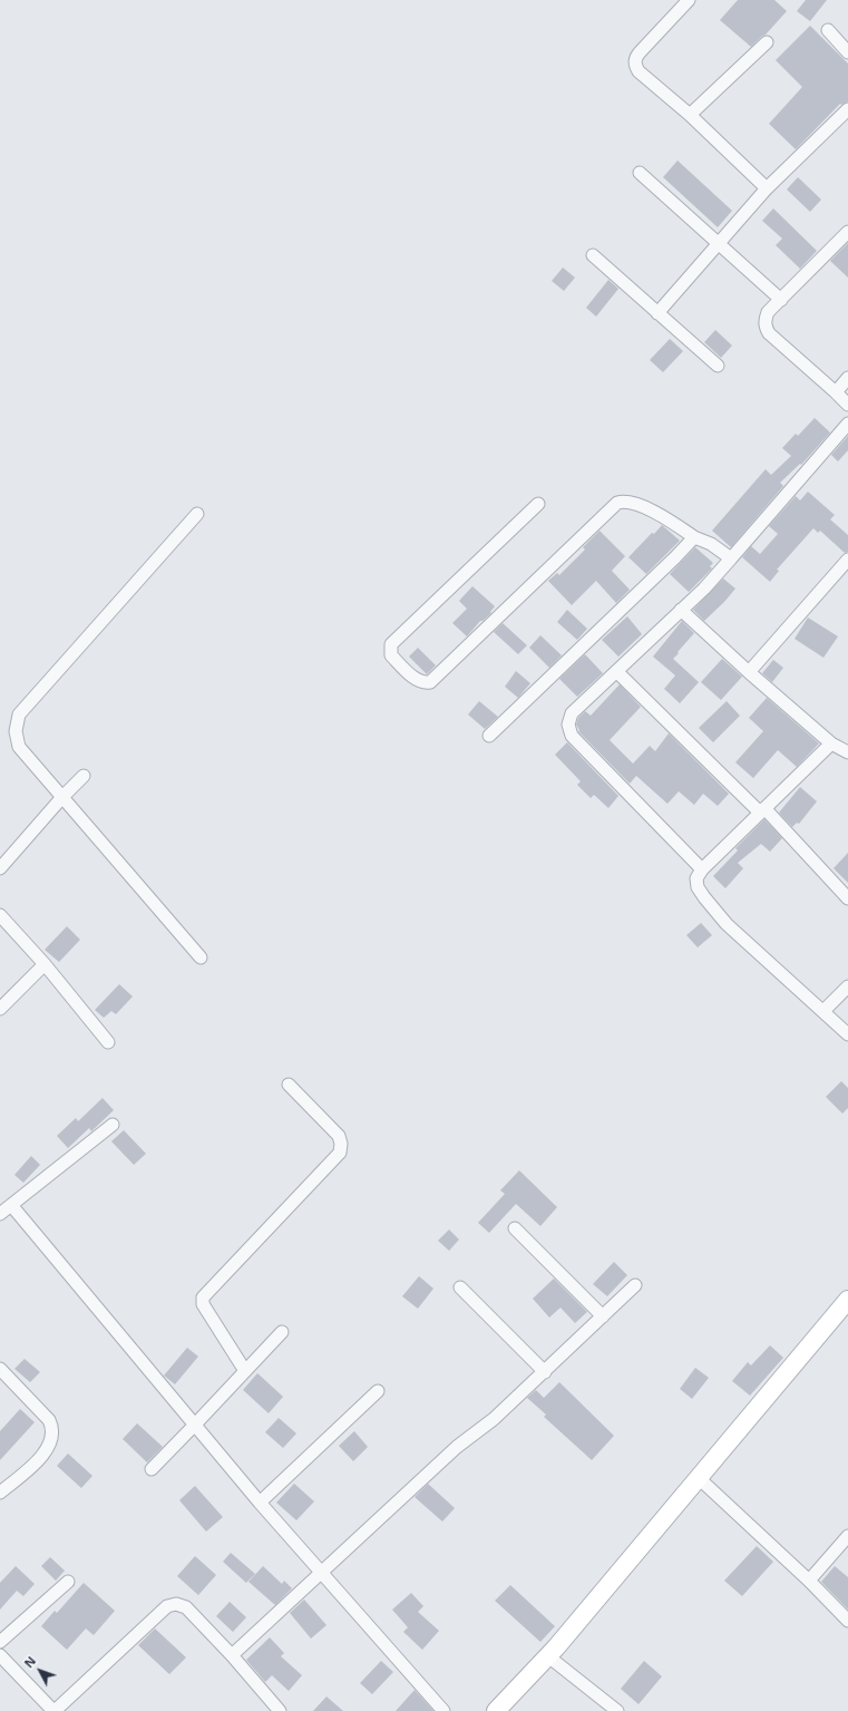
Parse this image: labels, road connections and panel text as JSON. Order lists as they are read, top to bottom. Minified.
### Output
{"north":"top left"}
